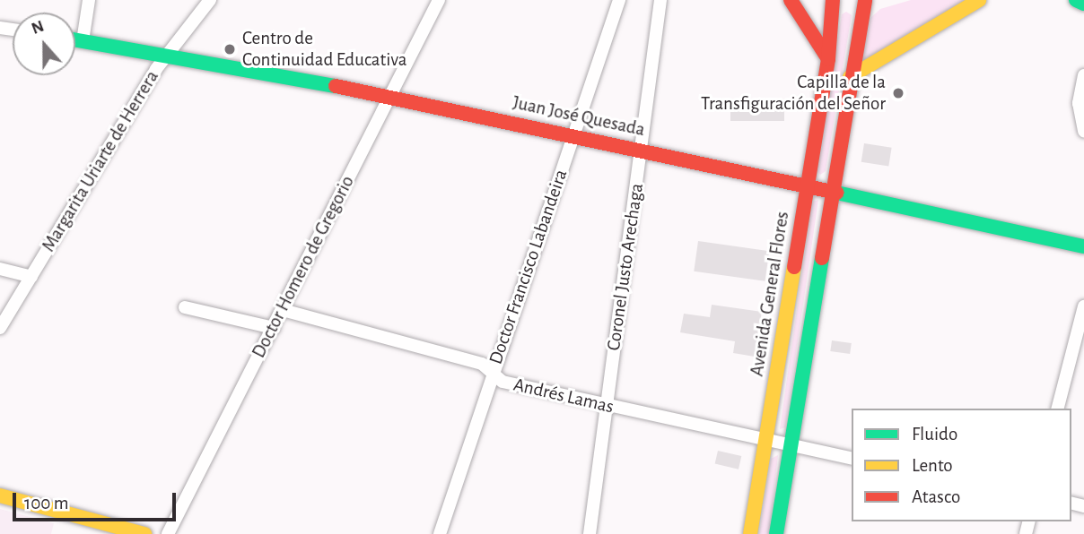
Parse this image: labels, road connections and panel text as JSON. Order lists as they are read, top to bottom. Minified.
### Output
{"streets":{"main road":["Juan José Quesada","Avenida General Flores"],"street":["Margarita Uriarte de Herrera","Doctor Homero de Gregorio","Doctor Francisco Labandeira","Coronel Justo Arechaga","Andrés Lamas"]},"crossings":[["Juan José Quesada","Margarita Uriarte de Herrera"],["Juan José Quesada","Doctor Homero de Gregorio"],["Juan José Quesada","Doctor Francisco Labandeira"],["Juan José Quesada","Coronel Justo Arechaga"],["Juan José Quesada","Avenida General Flores"],["Doctor Homero de Gregorio","Andrés Lamas"],["Doctor Francisco Labandeira","Andrés Lamas"],["Coronel Justo Arechaga","Andrés Lamas"],["Avenida General Flores","Andrés Lamas"]],"places":["Centro de Continuidad Educativa","Capilla de la Transfiguración del Señor"],"legend":["Fluido","Lento","Atasco"],"scale_bar":"100 m","north":"top"}
